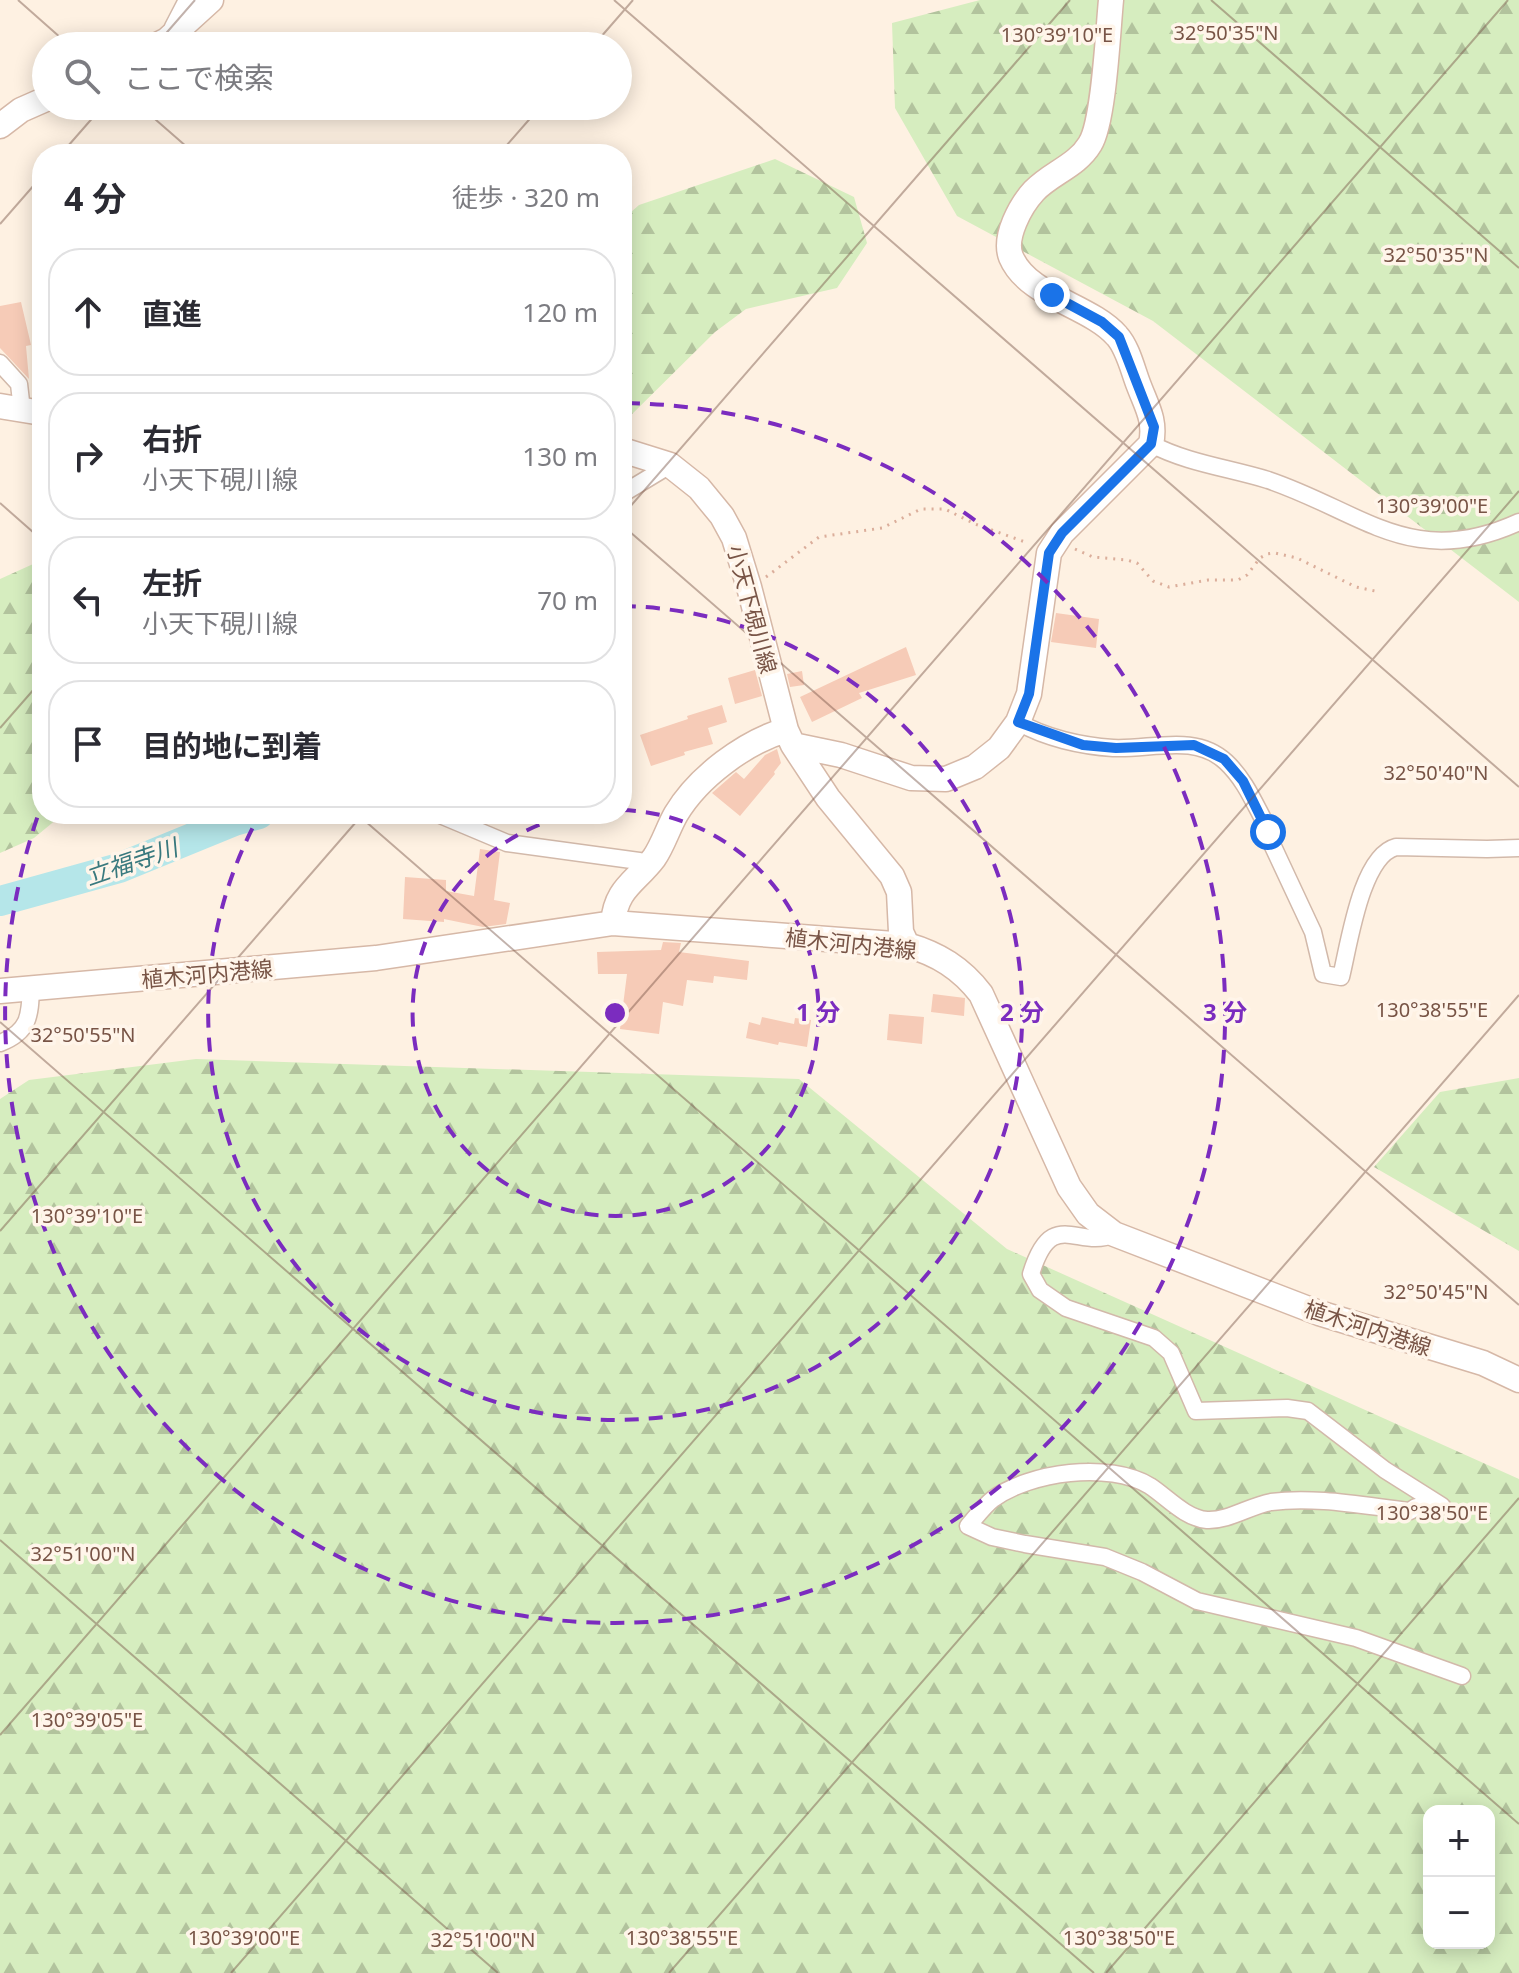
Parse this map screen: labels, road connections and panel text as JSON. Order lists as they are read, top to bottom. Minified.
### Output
{"streets":{"main road":["小天下硯川線","植木河内港線"]},"crossings":[["小天下硯川線","植木河内港線"]],"water":["立福寺川"],"page":{"search":"ここで検索","heading":["4 分","徒歩 · 320 m"],"list":[["直進","120 m"],["右折","小天下硯川線","130 m"],["左折","小天下硯川線","70 m"],"目的地に到着"],"map_buttons":["+","−"]},"coordinates":["32°50'35\"N","130°39'10\"E","130°39'00\"E","32°50'40\"N","130°38'55\"E","32°50'55\"N","32°50'45\"N","130°38'50\"E","32°51'00\"N","130°39'05\"E"],"rings":["1 分","2 分","3 分"]}
